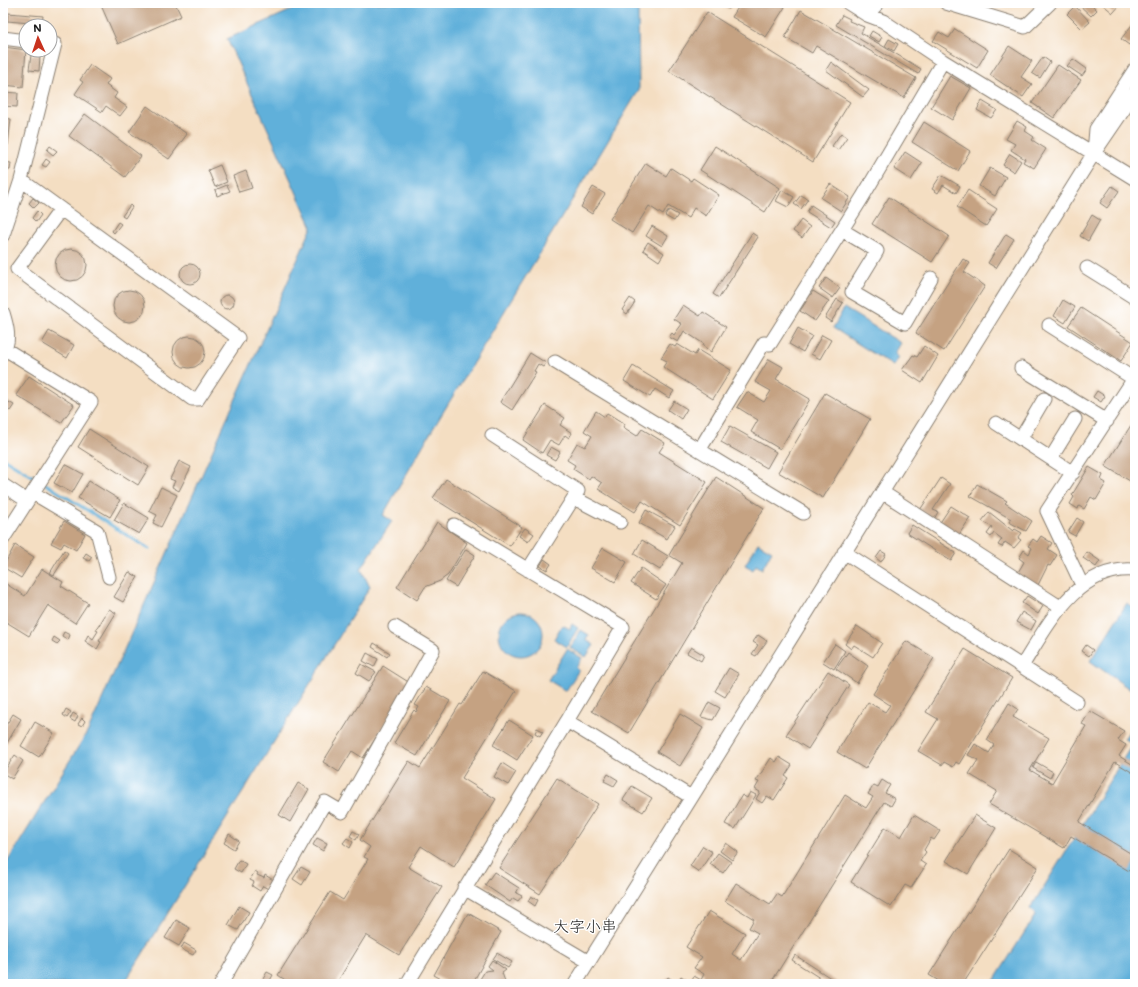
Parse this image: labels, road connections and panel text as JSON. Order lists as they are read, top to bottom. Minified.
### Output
{"districts":["大字小串"],"north":"top"}
